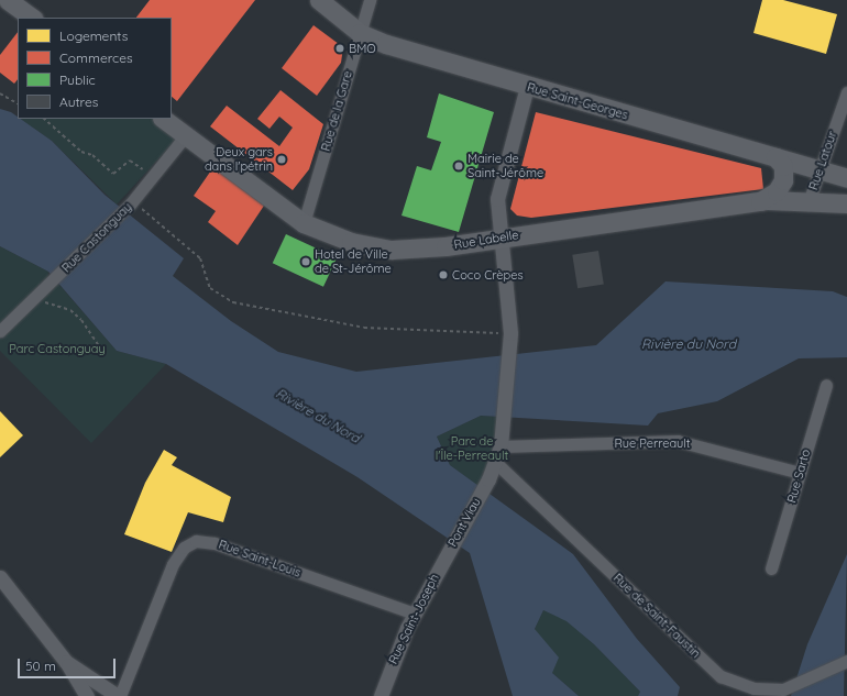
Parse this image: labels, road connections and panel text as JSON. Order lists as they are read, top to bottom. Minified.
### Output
{"streets":{"main road":["Rue Saint-Georges","Rue Labelle"],"street":["Rue de la Gare","Rue Latour","Rue Castonguay","Rue Perreault","Rue Sarto","Pont Viau","Rue Saint-Louis","Rue de Saint-Faustin","Rue Saint-Joseph"]},"crossings":[["Rue Saint-Georges","Rue de la Gare"],["Rue Saint-Georges","Rue Latour"],["Rue de la Gare","Rue Labelle"],["Rue Latour","Rue Labelle"],["Rue Castonguay","Rue Labelle"],["Rue Perreault","Rue Sarto"],["Pont Viau","Rue de Saint-Faustin"],["Pont Viau","Rue Saint-Joseph"],["Rue Saint-Louis","Rue Saint-Joseph"]],"water":["Rivière du Nord"],"parks":["Parc Castonguay","Parc de l'Île-Perreault"],"places":["BMO","Deux gars dans l'pétrin","Mairie de Saint-Jérôme","Hotel de Ville de St-Jérôme","Coco Crèpes"],"legend":["Logements","Commerces","Public","Autres"],"scale_bar":"50 m"}
